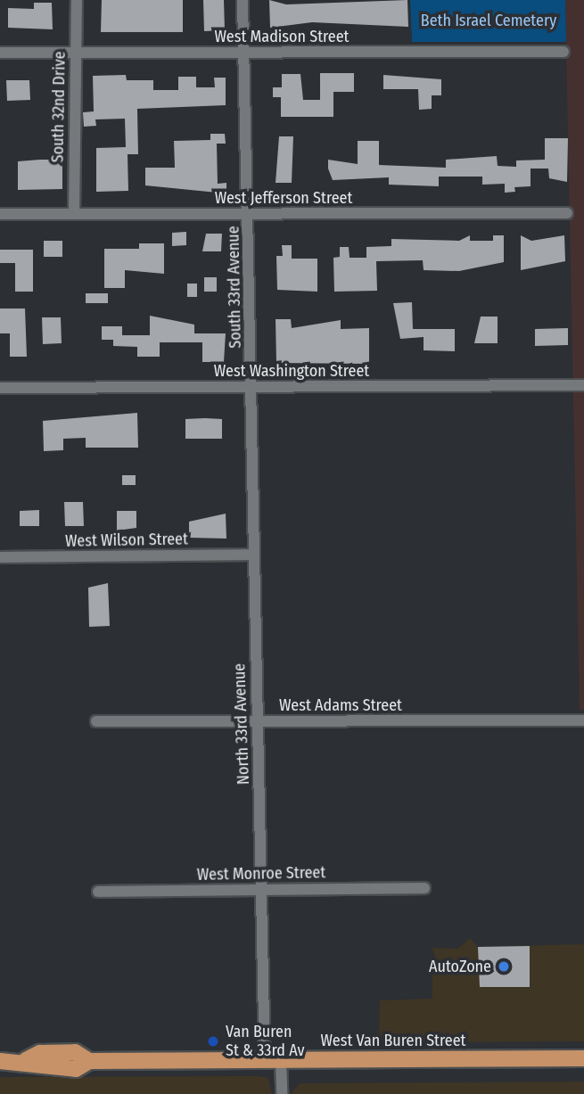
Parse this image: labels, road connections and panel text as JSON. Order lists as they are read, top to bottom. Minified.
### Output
{"streets":{"main road":["West Van Buren Street"],"street":["West Madison Street","South 32nd Drive","West Jefferson Street","South 33rd Avenue","West Washington Street","West Wilson Street","West Adams Street","North 33rd Avenue","West Monroe Street"]},"crossings":[["West Madison Street","South 32nd Drive"],["West Madison Street","South 33rd Avenue"],["South 32nd Drive","West Jefferson Street"],["West Jefferson Street","South 33rd Avenue"],["South 33rd Avenue","West Washington Street"],["South 33rd Avenue","North 33rd Avenue"],["West Washington Street","North 33rd Avenue"],["West Wilson Street","North 33rd Avenue"],["West Adams Street","North 33rd Avenue"],["North 33rd Avenue","West Monroe Street"],["North 33rd Avenue","West Van Buren Street"]],"parks":["Beth Israel Cemetery"],"places":["AutoZone","Van Buren St & 33rd Av"]}
